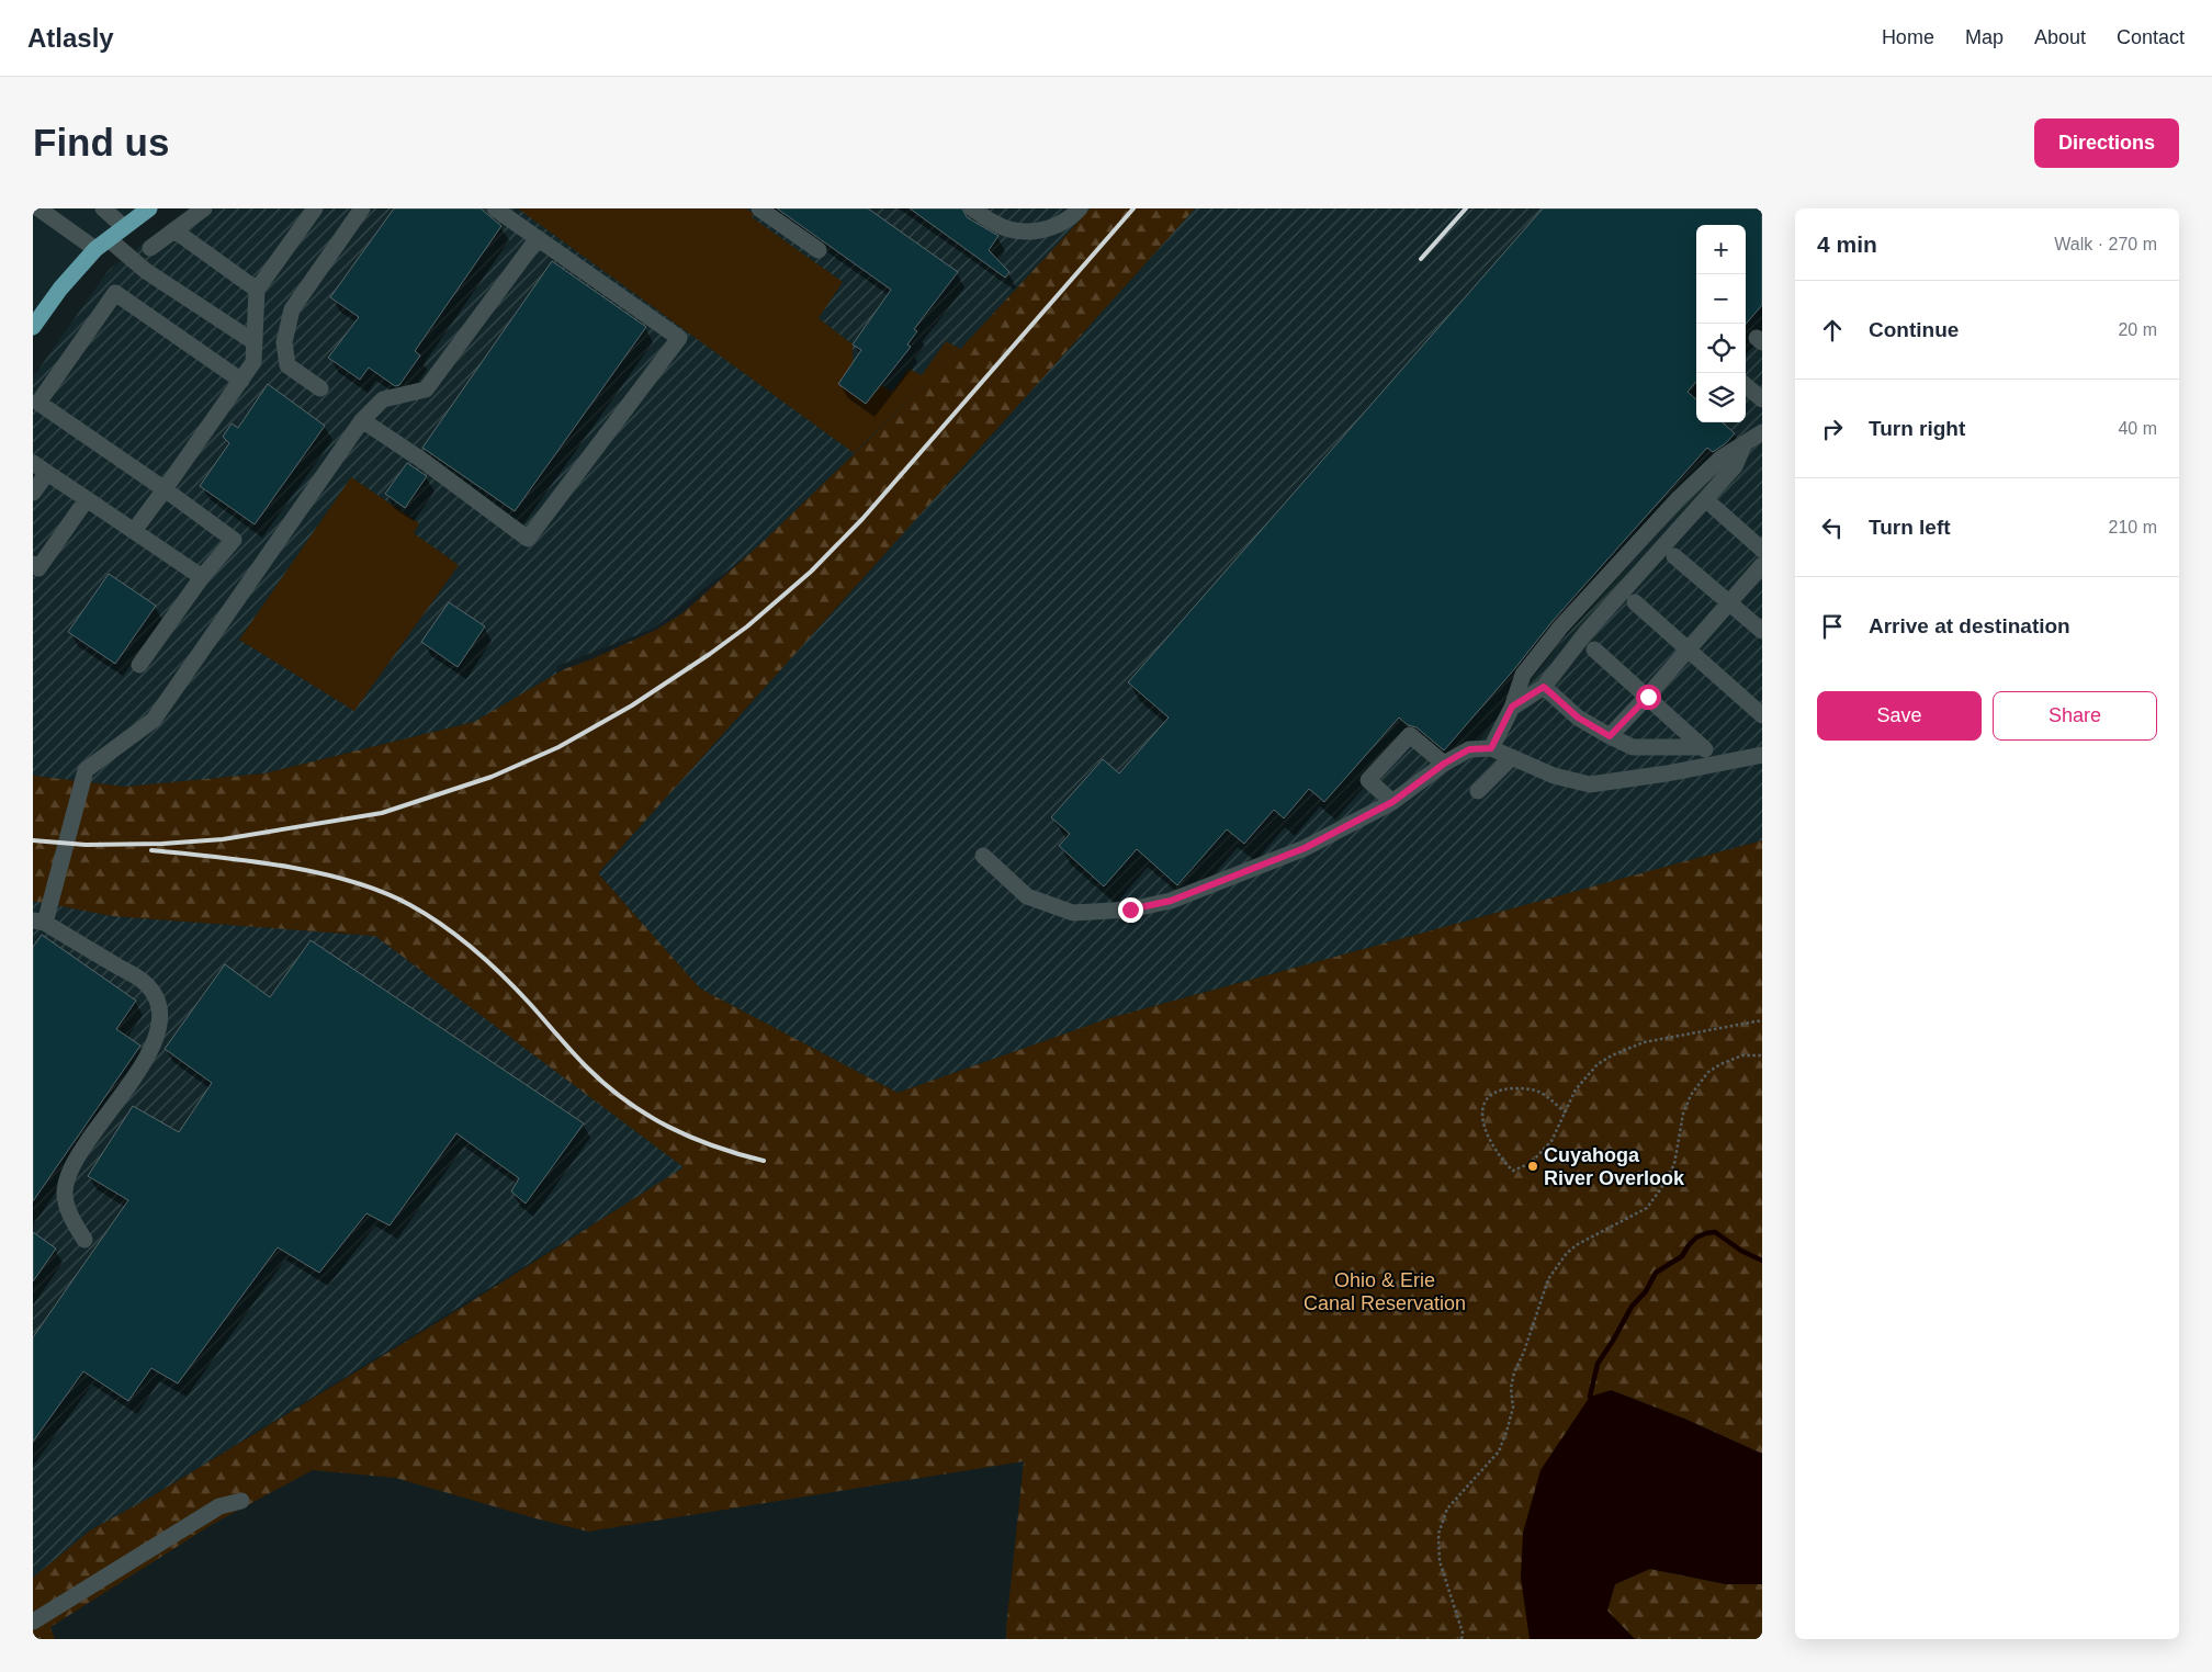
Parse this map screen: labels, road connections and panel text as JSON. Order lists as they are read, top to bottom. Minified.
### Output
{"parks":["Ohio & Erie Canal Reservation"],"places":["Cuyahoga River Overlook"],"page":{"header":"Atlasly","nav":["Home","Map","About","Contact"],"buttons":["Directions",["Save","Share"]],"title":"Find us","heading":["4 min","Walk · 270 m"],"map_buttons":["+","−"],"list":[["Continue","20 m"],["Turn right","40 m"],["Turn left","210 m"],"Arrive at destination"]}}
